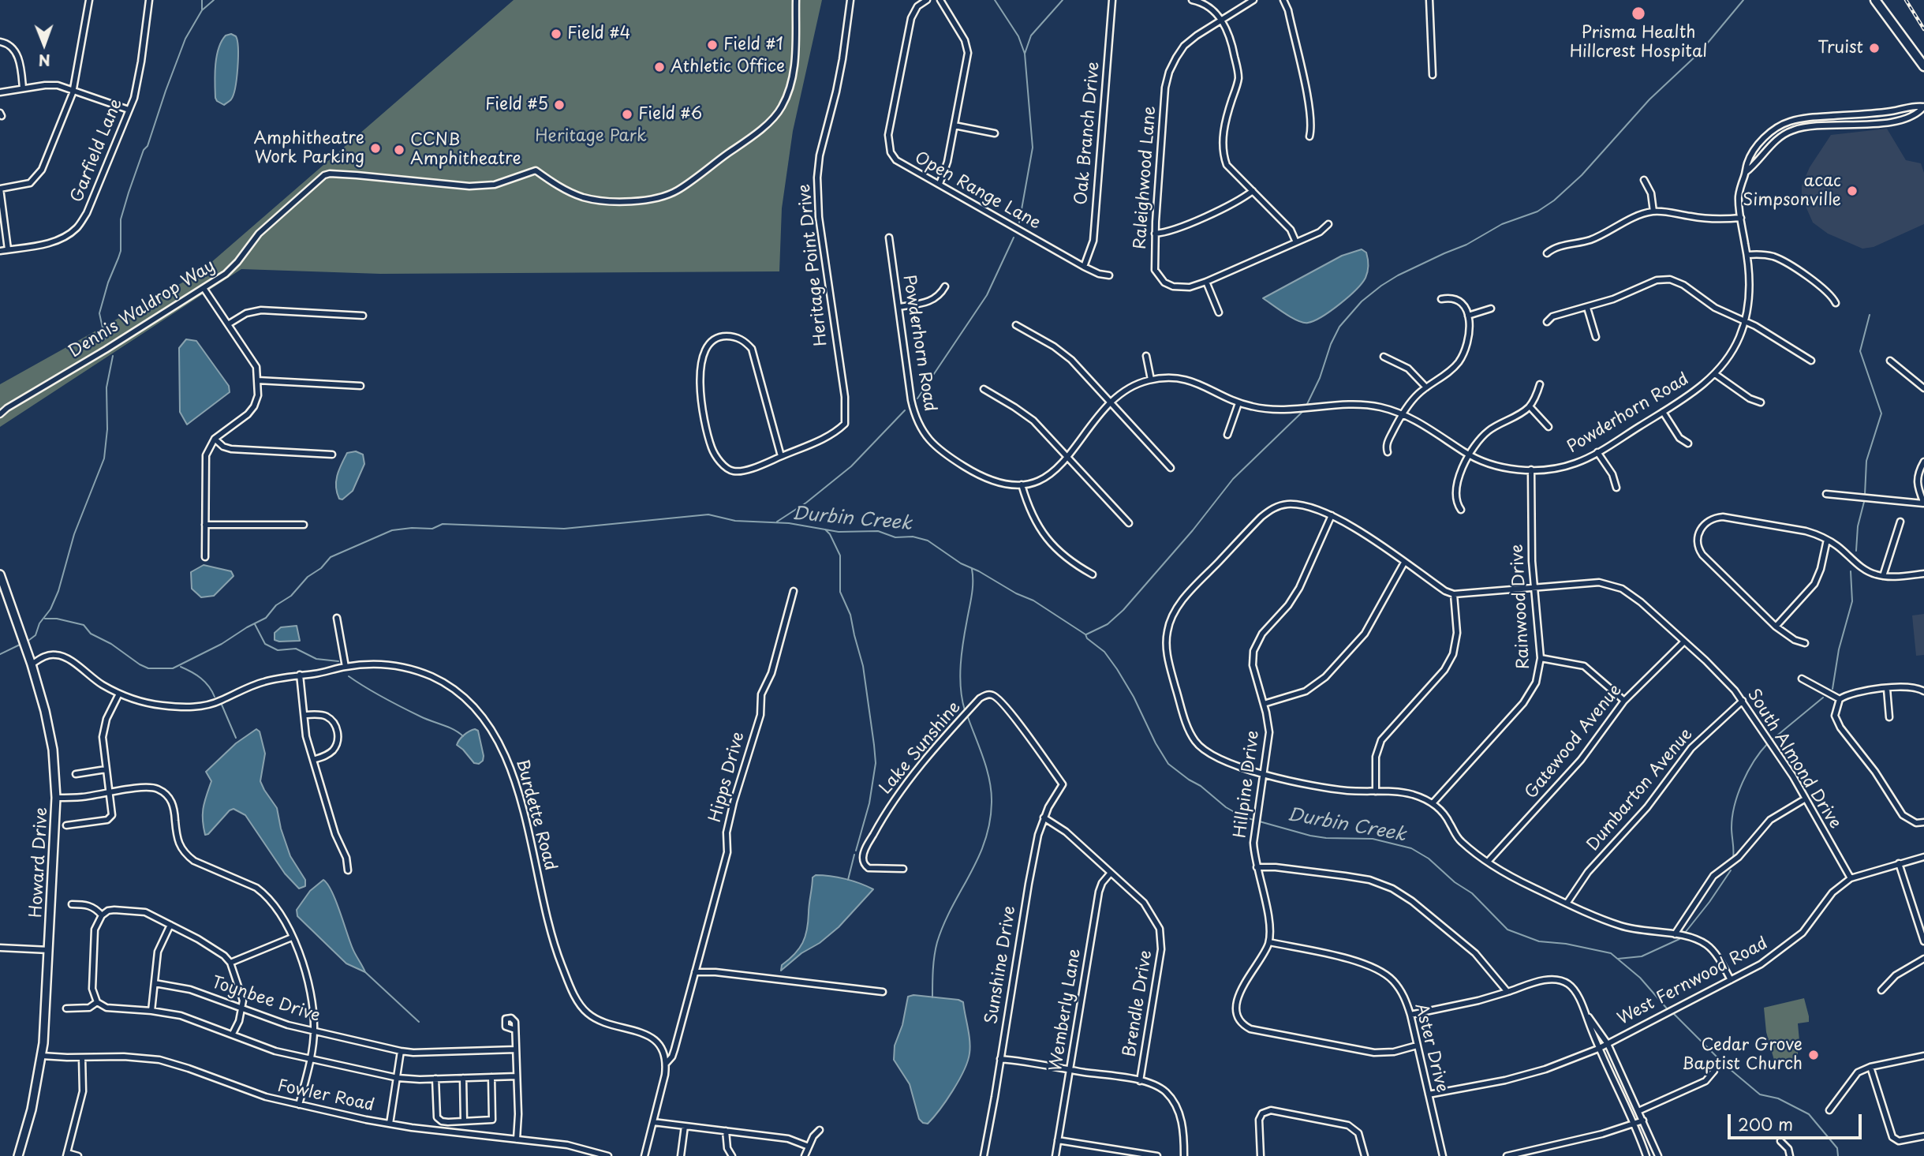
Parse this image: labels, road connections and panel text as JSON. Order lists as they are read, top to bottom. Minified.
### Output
{"streets":{"street":["Oak Branch Drive","Garfield Lane","Raleighwood Lane","Open Range Lane","Heritage Point Drive","Dennis Waldrop Way","Powderhorn Road","Rainwood Drive","Gatewood Avenue","Lake Sunshine","South Almond Drive","Hipps Drive","Hillpine Drive","Dumbarton Avenue","Burdette Road","Howard Drive","Sunshine Drive","West Fernwood Road","Toynbee Drive","Brendle Drive","Wemberly Lane","Aster Drive","Fowler Road"]},"crossings":[["Oak Branch Drive","Open Range Lane"],["Powderhorn Road","Rainwood Drive"],["Rainwood Drive","South Almond Drive"],["Gatewood Avenue","South Almond Drive"],["Lake Sunshine","Sunshine Drive"],["South Almond Drive","Dumbarton Avenue"],["South Almond Drive","West Fernwood Road"],["Hipps Drive","Burdette Road"],["Hillpine Drive","Aster Drive"],["Burdette Road","Howard Drive"],["Howard Drive","Fowler Road"],["Sunshine Drive","Brendle Drive"],["West Fernwood Road","Aster Drive"],["Brendle Drive","Wemberly Lane"]],"water":["Durbin Creek"],"parks":["Heritage Park"],"places":["Prisma Health Hillcrest Hospital","Field #4","Field #1","Truist","Athletic Office","Field #5","Field #6","Amphitheatre Work Parking","CCNB Amphitheatre","acac Simpsonville","Cedar Grove Baptist Church"],"scale_bar":"200 m","north":"bottom"}
